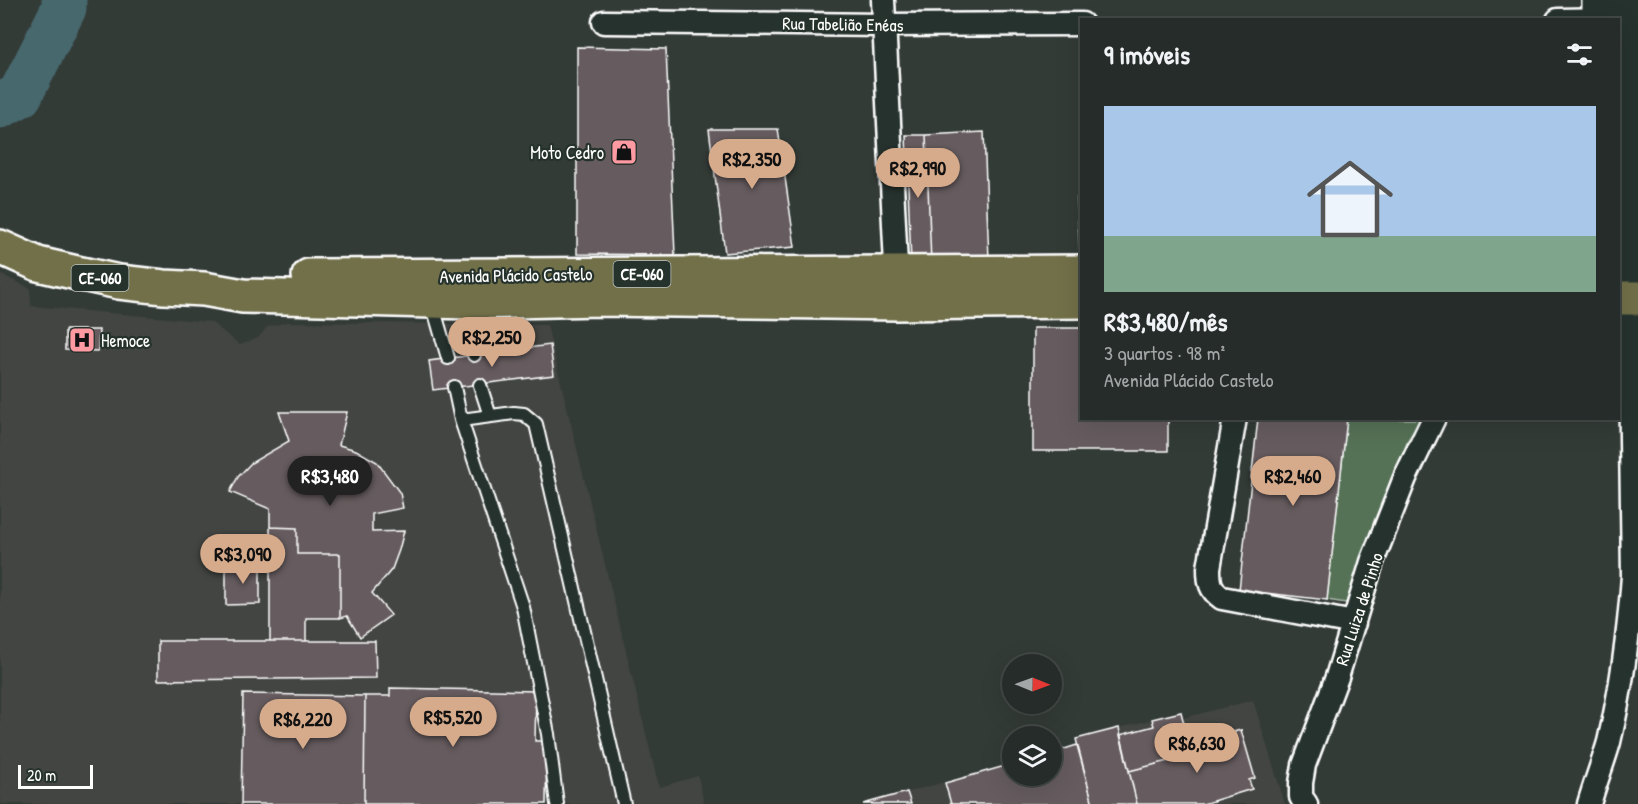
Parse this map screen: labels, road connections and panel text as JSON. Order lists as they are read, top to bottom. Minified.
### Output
{"streets":{"main road":["CE-060","Avenida Plácido Castelo"],"street":["Rua Tabelião Enéas","Rua Luiza de Pinho"]},"places":{"shop":["Moto Cedro"],"hospital":["Hemoce"]},"scale_bar":"20 m","north":"right","page":{"heading":"9 imóveis","list":[{"name":"R$3,480/mês","note":"3 quartos · 98 m² · Avenida Plácido Castelo"}],"price":["R$2,350","R$2,990","R$2,250","R$3,480","R$2,460","R$3,090","R$5,520","R$6,220","R$6,630"],"scale":"20 m"}}
